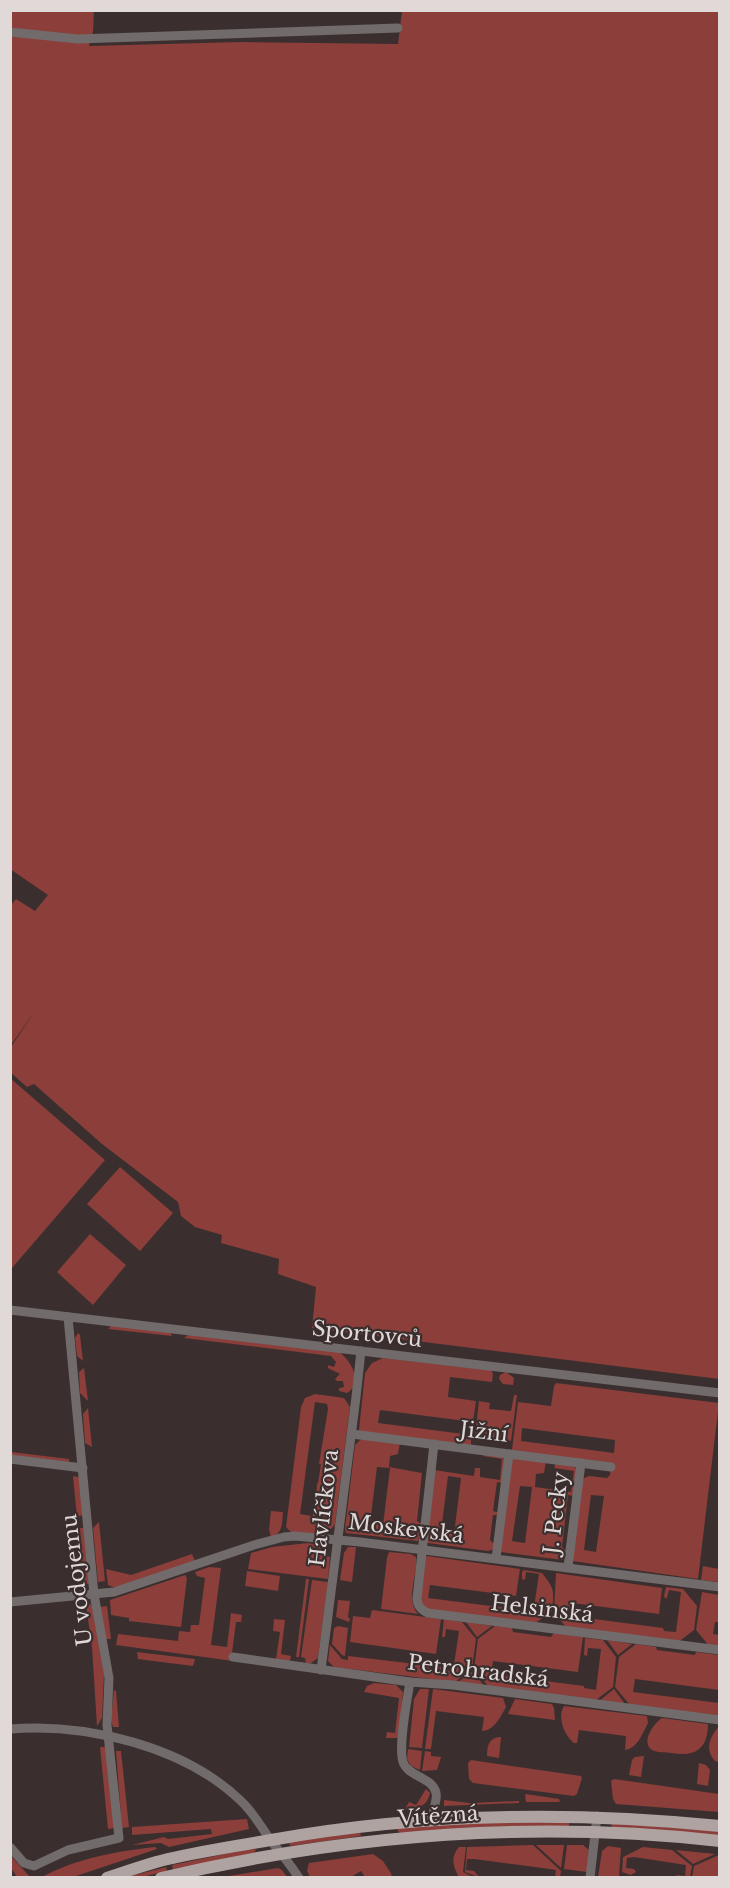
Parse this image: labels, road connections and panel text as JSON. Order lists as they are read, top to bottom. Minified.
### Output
{"streets":{"main road":["Vítězná"],"street":["Sportovců","Jižní","Havlíčkova","J. Pecky","Moskevská","U vodojemu","Helsinská","Petrohradská"]},"crossings":[["Sportovců","Havlíčkova"],["Sportovců","U vodojemu"],["Jižní","Havlíčkova"],["Jižní","J. Pecky"],["Havlíčkova","Moskevská"],["Havlíčkova","Petrohradská"],["J. Pecky","Moskevská"],["Moskevská","U vodojemu"],["Moskevská","Helsinská"],["Petrohradská","Vítězná"]]}
